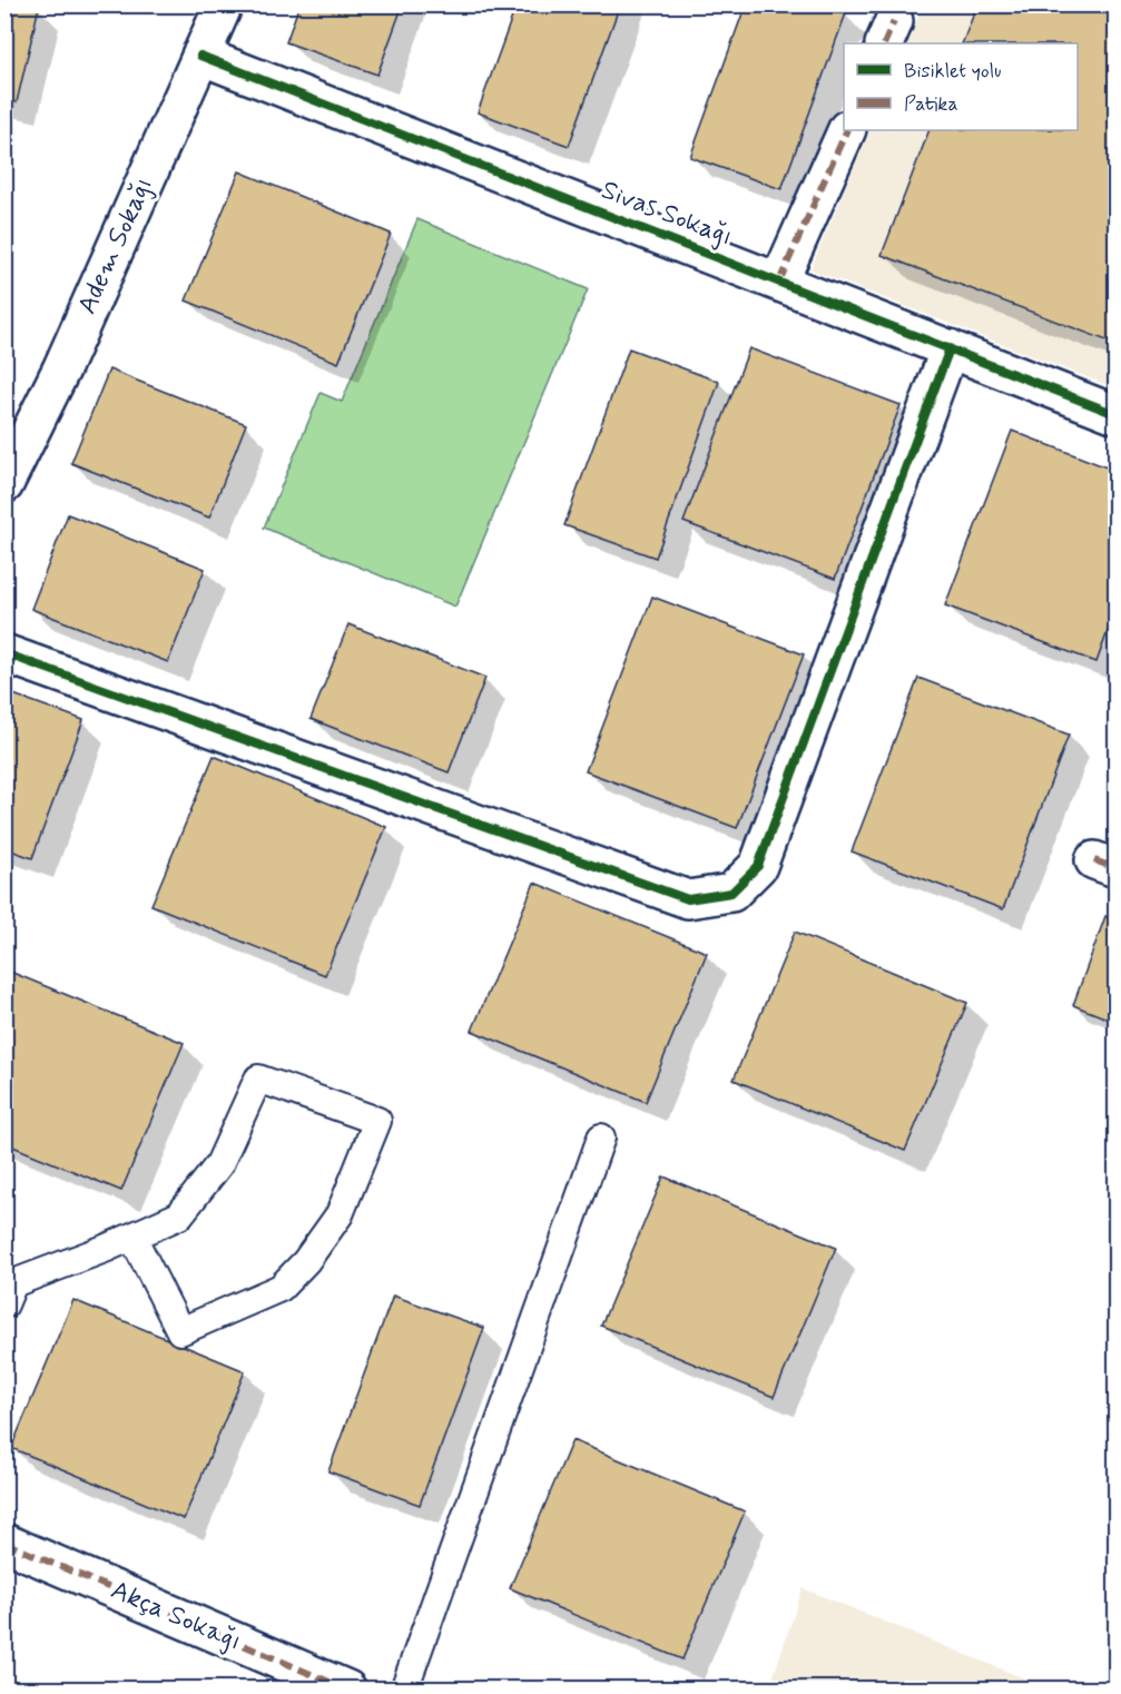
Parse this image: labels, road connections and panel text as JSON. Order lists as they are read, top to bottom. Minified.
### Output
{"streets":{"street":["Sivas Sokağı","Adem Sokağı","Akça Sokağı"]},"crossings":[["Sivas Sokağı","Adem Sokağı"]],"legend":["Bisiklet yolu","Patika"]}
